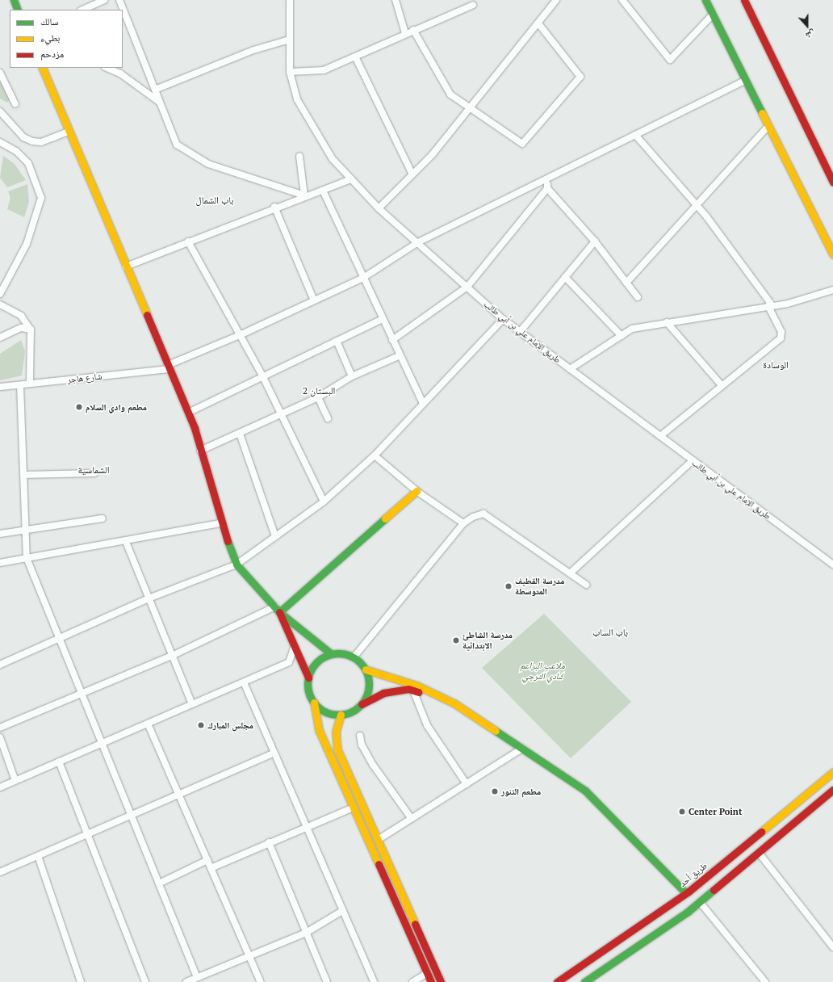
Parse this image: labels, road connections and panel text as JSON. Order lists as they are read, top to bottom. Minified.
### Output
{"streets":{"street":["طريق الإمام علي بن أبي طالب","شارع هاجر","طريق أحد"]},"crossings":[["طريق الإمام علي بن أبي طالب","شارع هاجر"]],"districts":["باب الشمال","الوسادة","البستان 2","الشماسية","باب الساب"],"parks":["ملاعب البراعم لنادي الترجي"],"places":["مطعم وادي السلام","مدرسة القطيف المتوسطة","مدرسة الشاطئ الابتدائية","مجلس المبارك","مطعم التنور","Center Point"],"legend":["سالك","بطيء","مزدحم"],"north":"bottom"}
